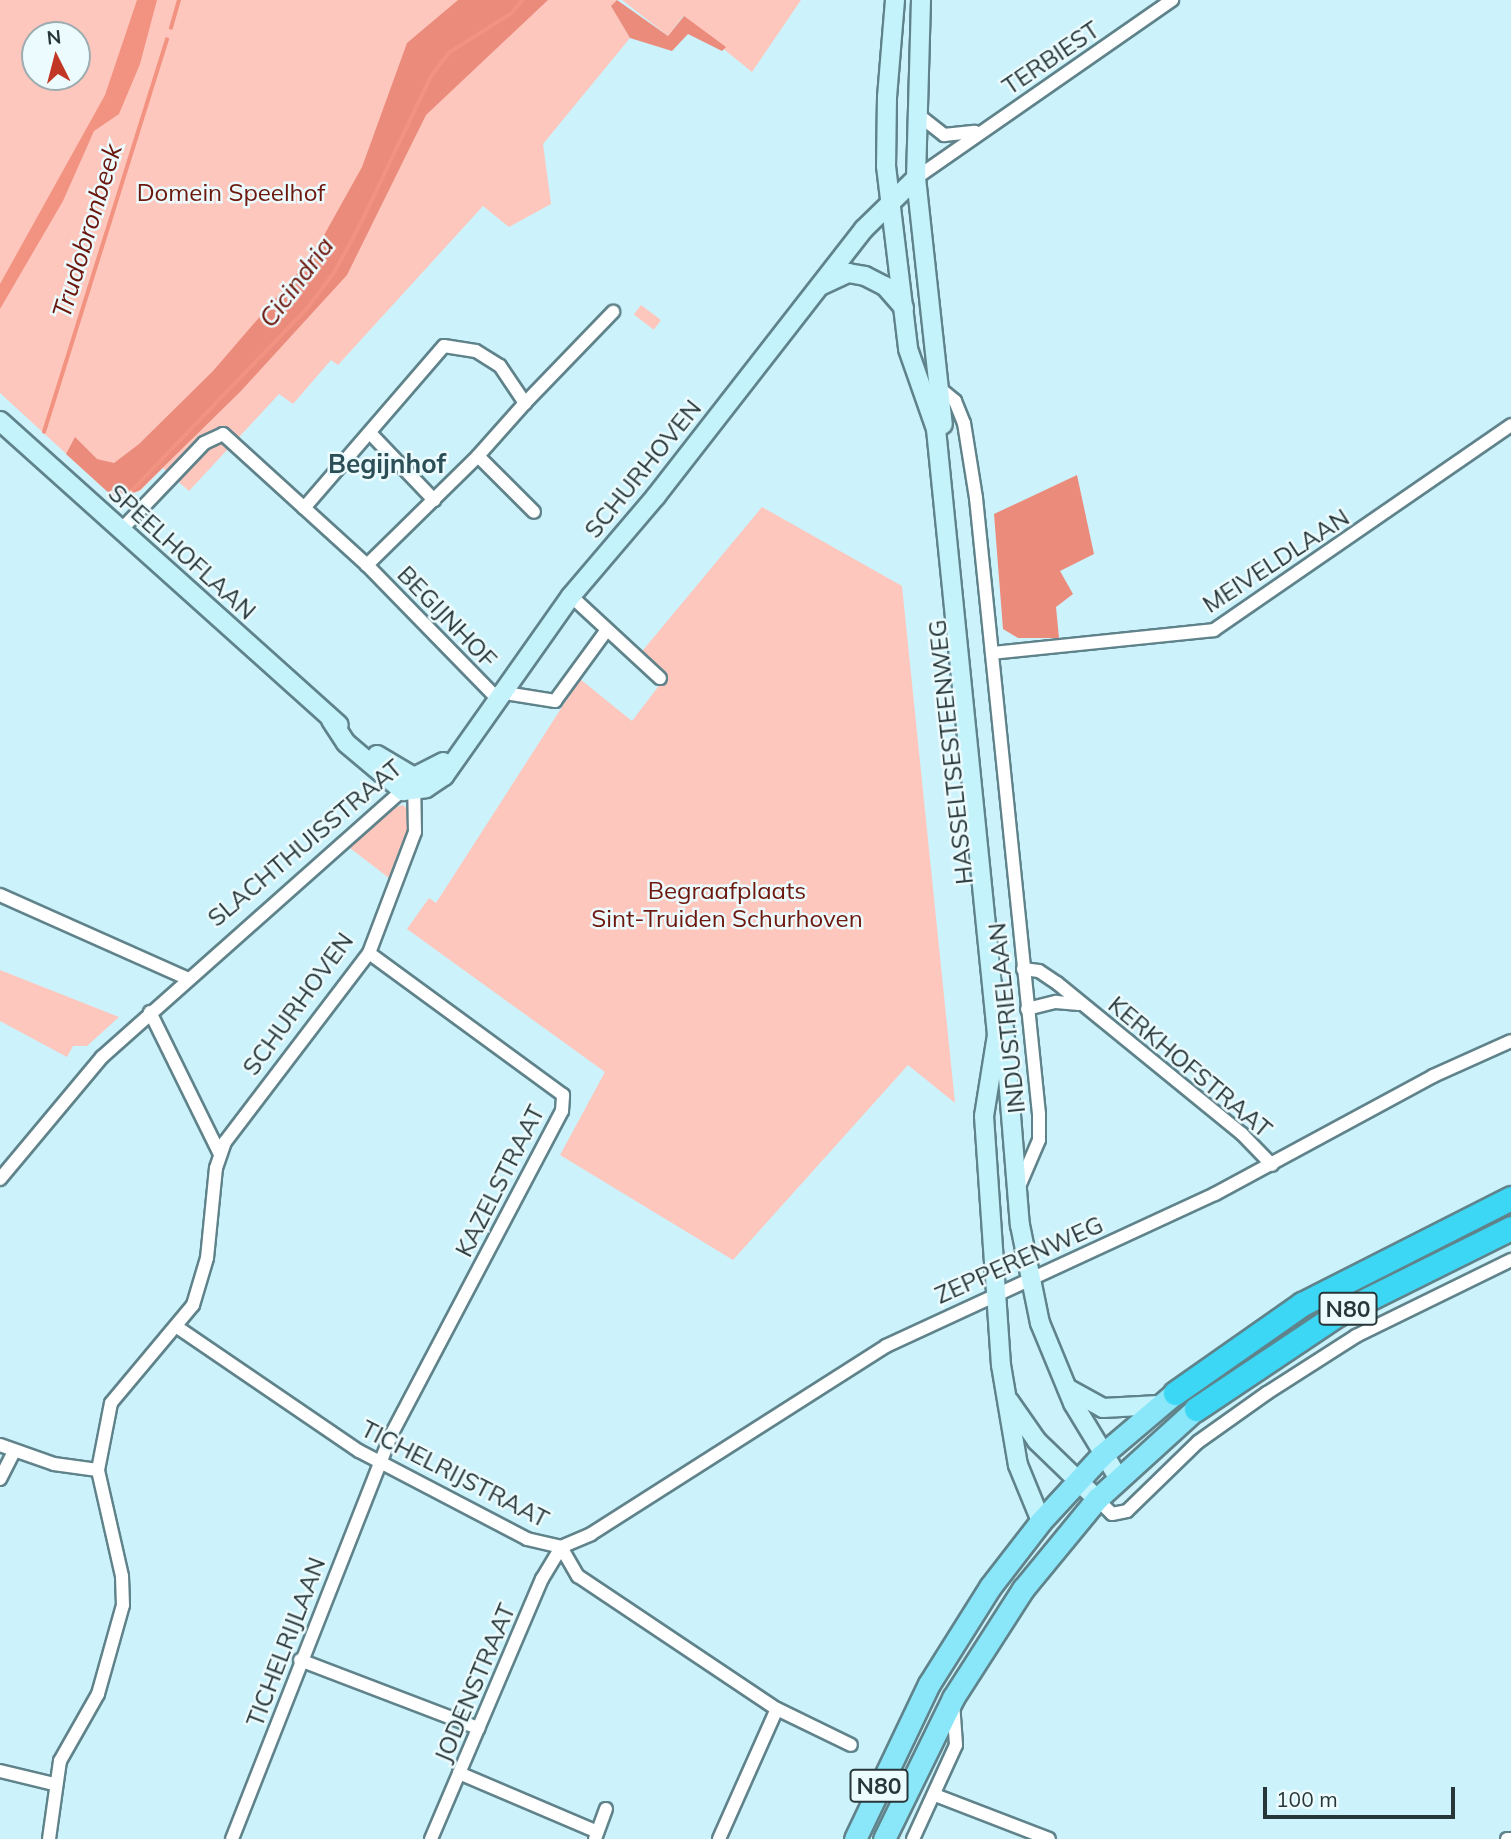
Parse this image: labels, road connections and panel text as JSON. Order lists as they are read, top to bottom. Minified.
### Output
{"streets":{"highway":["N80"],"main road":["SCHURHOVEN","SPEELHOFLAAN","HASSELTSESTEENWEG","SLACHTHUISSTRAAT"],"street":["TERBIEST","MEIVELDLAAN","BEGIJNHOF","INDUSTRIELAAN","KERKHOFSTRAAT","KAZELSTRAAT","ZEPPERENWEG","TICHELRIJSTRAAT","TICHELRIJLAAN","JODENSTRAAT"]},"crossings":[["TERBIEST","SCHURHOVEN"],["TERBIEST","HASSELTSESTEENWEG"],["SCHURHOVEN","SPEELHOFLAAN"],["SCHURHOVEN","BEGIJNHOF"],["SCHURHOVEN","HASSELTSESTEENWEG"],["SCHURHOVEN","SLACHTHUISSTRAAT"],["SCHURHOVEN","KAZELSTRAAT"],["SPEELHOFLAAN","BEGIJNHOF"],["SPEELHOFLAAN","SLACHTHUISSTRAAT"],["MEIVELDLAAN","INDUSTRIELAAN"],["BEGIJNHOF","SLACHTHUISSTRAAT"],["HASSELTSESTEENWEG","INDUSTRIELAAN"],["HASSELTSESTEENWEG","ZEPPERENWEG"],["HASSELTSESTEENWEG","N80"],["INDUSTRIELAAN","KERKHOFSTRAAT"],["KERKHOFSTRAAT","ZEPPERENWEG"],["KAZELSTRAAT","TICHELRIJSTRAAT"],["KAZELSTRAAT","TICHELRIJLAAN"],["ZEPPERENWEG","TICHELRIJSTRAAT"],["ZEPPERENWEG","JODENSTRAAT"],["TICHELRIJSTRAAT","TICHELRIJLAAN"],["TICHELRIJSTRAAT","JODENSTRAAT"]],"districts":["Begijnhof"],"water":["Trudobronbeek","Cicindria"],"parks":["Domein Speelhof","Begraafplaats Sint-Truiden Schurhoven"],"scale_bar":"100 m","north":"top"}
